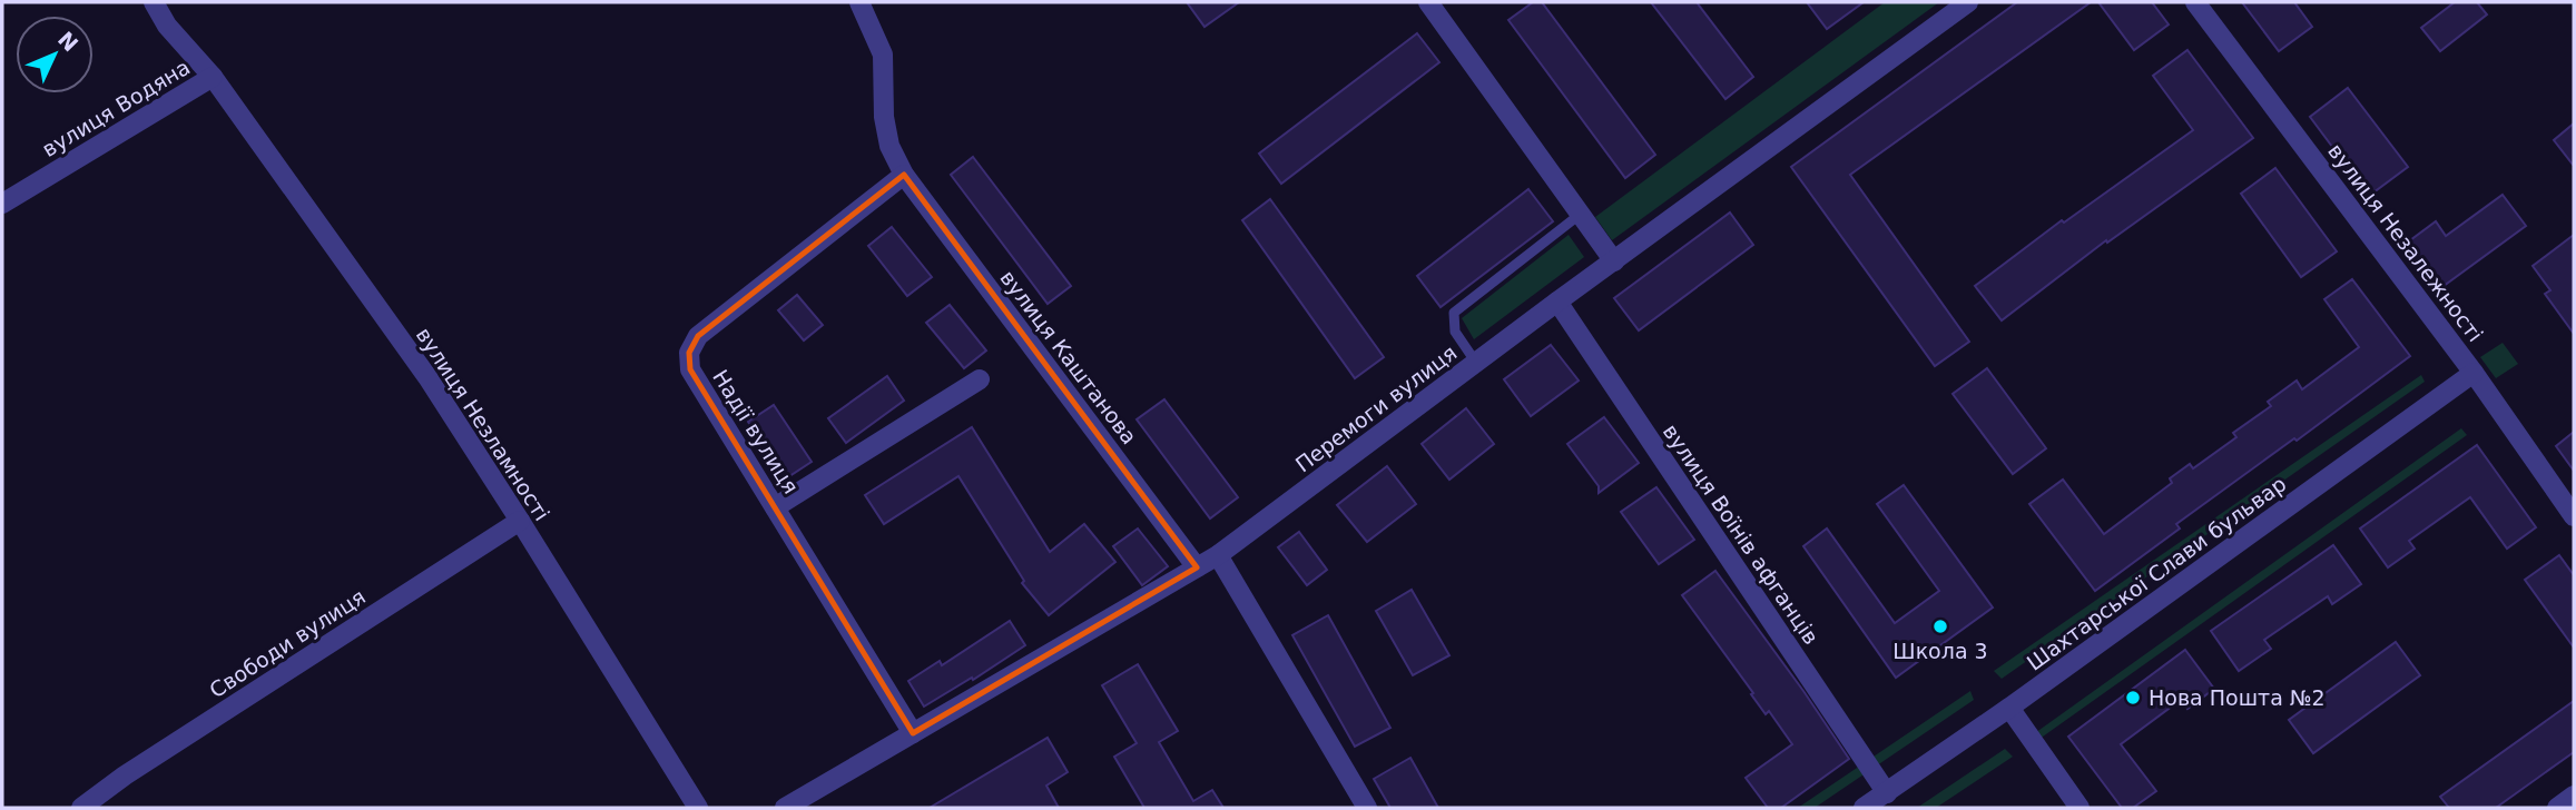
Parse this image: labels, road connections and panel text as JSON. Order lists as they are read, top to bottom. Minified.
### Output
{"streets":{"street":["вулиця Водяна","вулиця Незалежності","вулиця Каштанова","Перемоги вулиця","вулиця Незламності","Надії вулиця","вулиця Воїнів афганців","Шахтарської Слави бульвар","Свободи вулиця"]},"crossings":[["вулиця Водяна","вулиця Незламності"],["вулиця Незалежності","Шахтарської Слави бульвар"],["вулиця Каштанова","Перемоги вулиця"],["вулиця Каштанова","Надії вулиця"],["Перемоги вулиця","Надії вулиця"],["Перемоги вулиця","вулиця Воїнів афганців"],["вулиця Незламності","Свободи вулиця"],["вулиця Воїнів афганців","Шахтарської Слави бульвар"]],"places":["Школа 3","Нова Пошта №2"],"north":"top right"}
